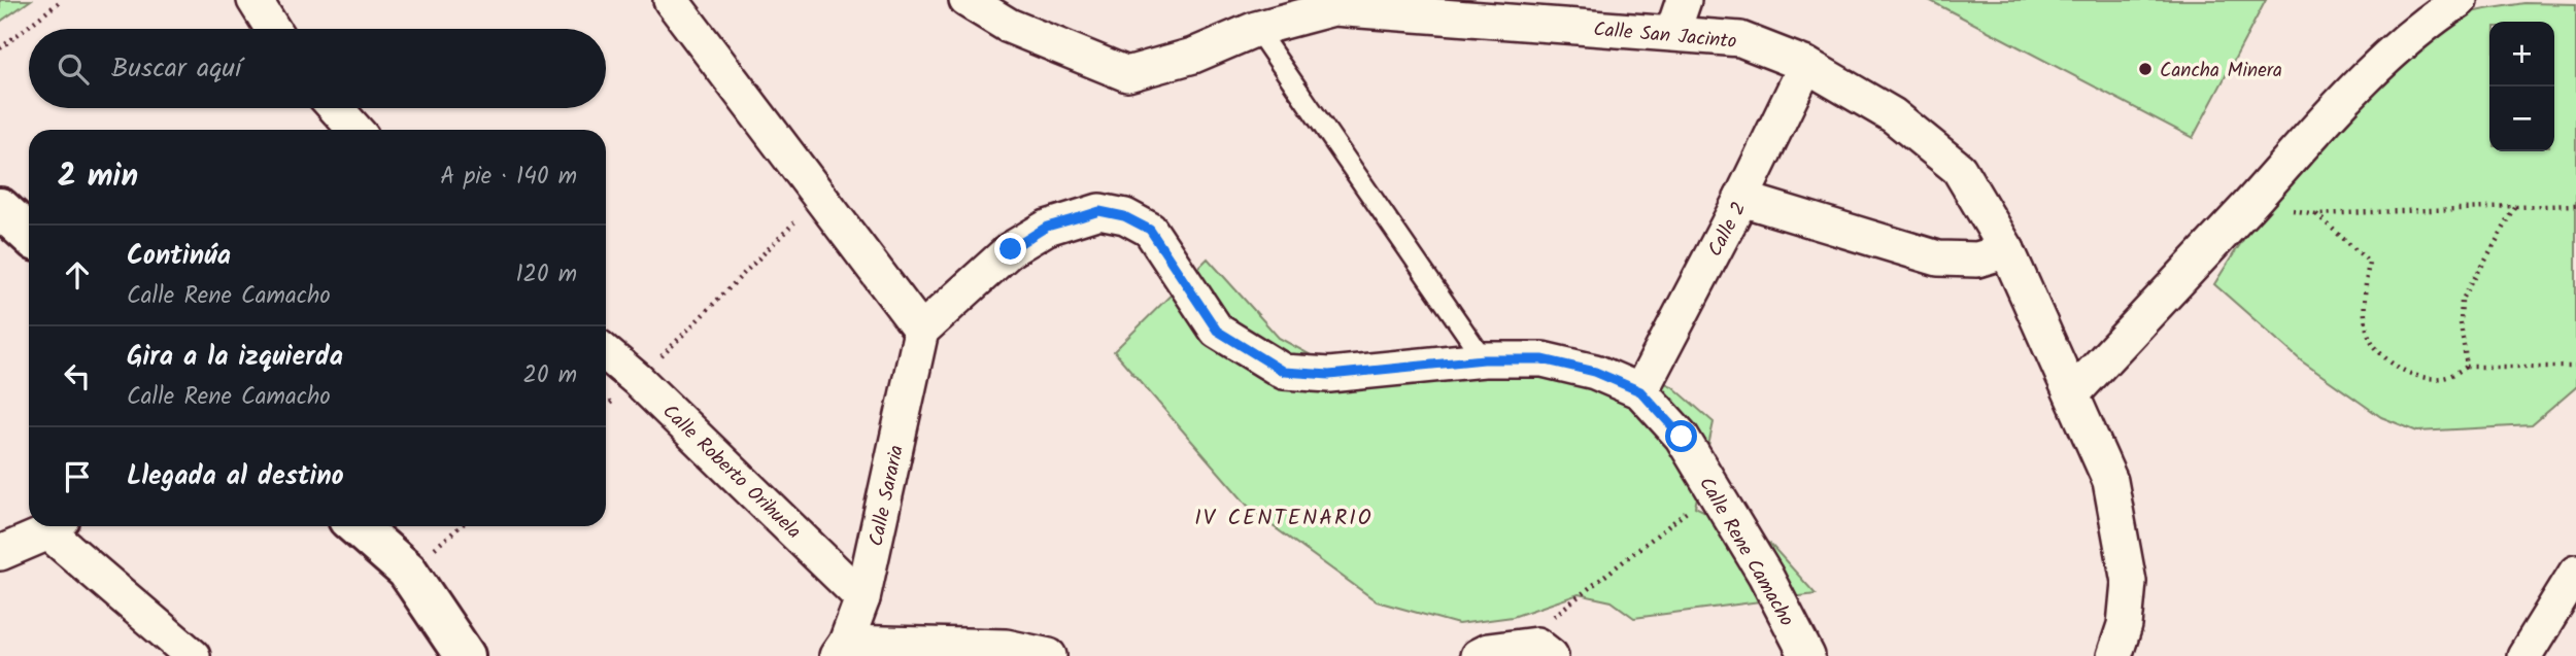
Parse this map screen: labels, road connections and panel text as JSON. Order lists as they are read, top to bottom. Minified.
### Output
{"streets":{"street":["Calle San Jacinto","Calle 2","Calle Roberto Orihuela","Calle Sararia","Calle Rene Camacho"]},"crossings":[["Calle San Jacinto","Calle 2"],["Calle 2","Calle Rene Camacho"],["Calle Roberto Orihuela","Calle Sararia"],["Calle Sararia","Calle Rene Camacho"]],"districts":["IV CENTENARIO"],"places":["Cancha Minera"],"page":{"map_buttons":["+","−"],"search":"Buscar aquí","heading":["2 min","A pie · 140 m"],"list":[["Continúa","Calle Rene Camacho","120 m"],["Gira a la izquierda","Calle Rene Camacho","20 m"],"Llegada al destino"]}}
